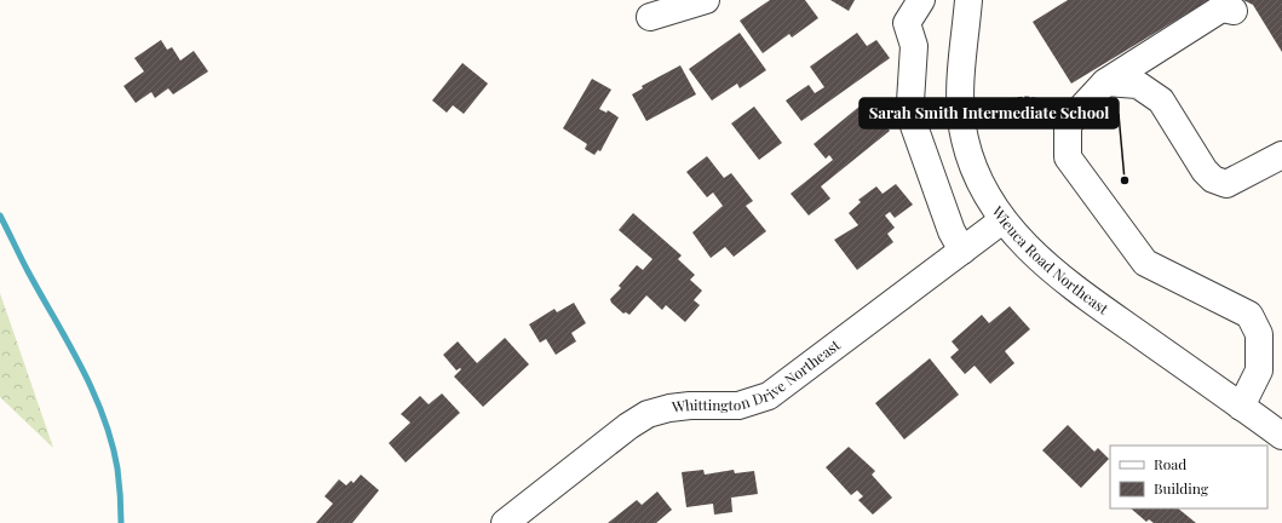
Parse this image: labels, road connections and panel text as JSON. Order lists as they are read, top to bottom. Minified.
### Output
{"streets":{"street":["Wieuca Road Northeast","Whittington Drive Northeast"]},"crossings":[["Wieuca Road Northeast","Whittington Drive Northeast"]],"places":["Sarah Smith Intermediate School"],"legend":["Road","Building"]}
